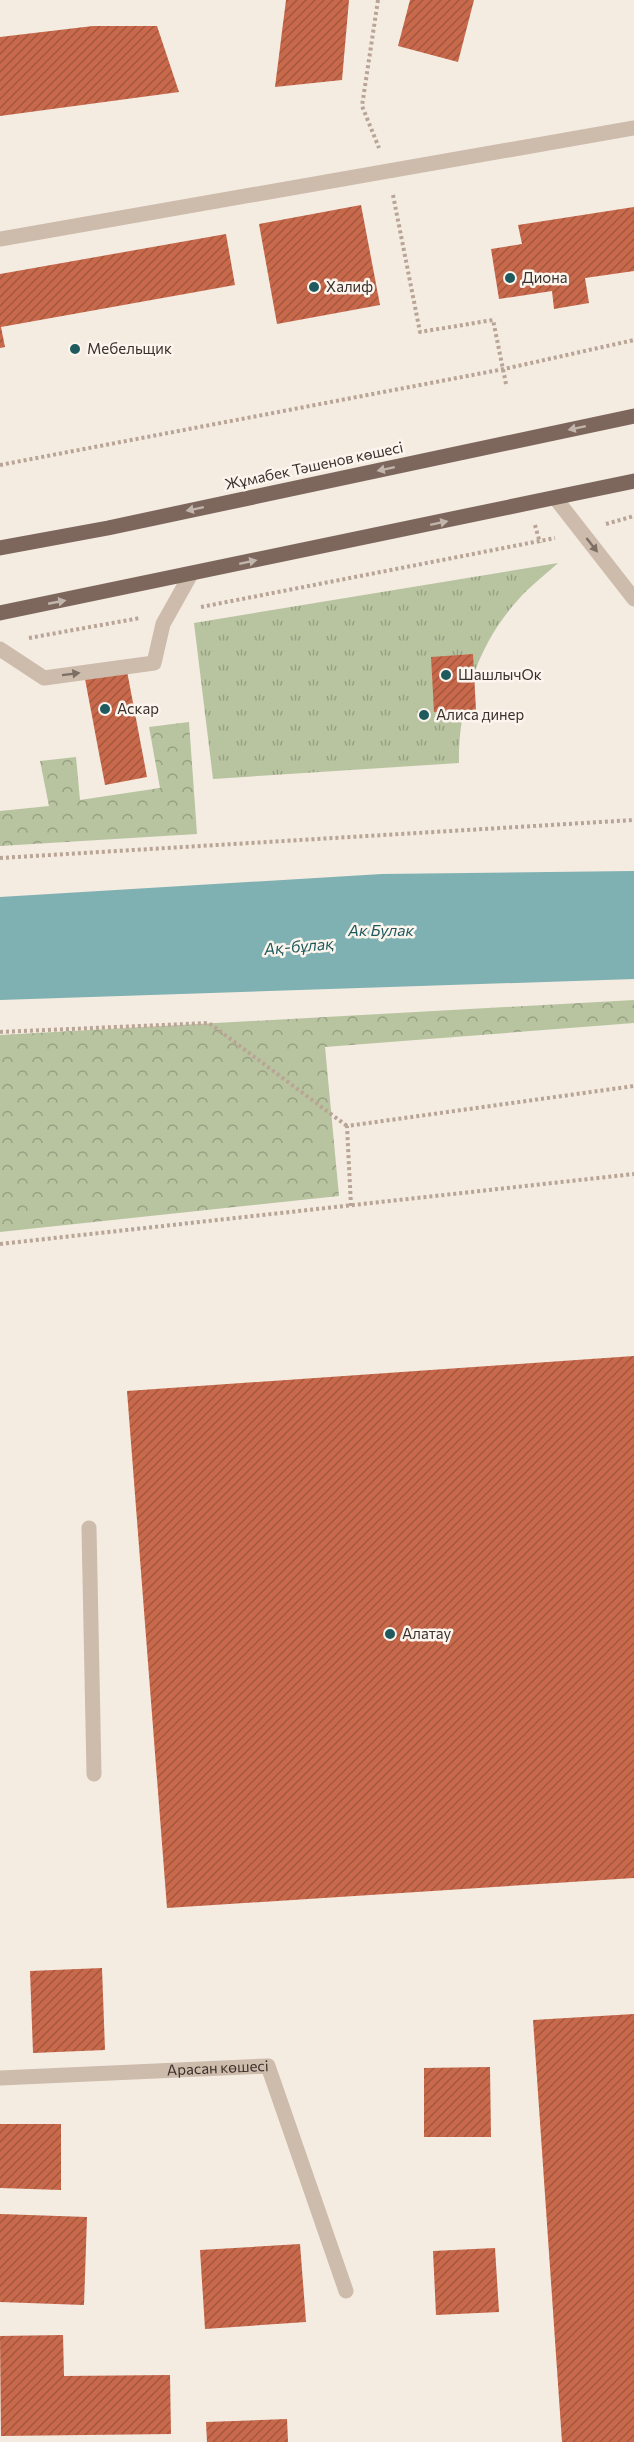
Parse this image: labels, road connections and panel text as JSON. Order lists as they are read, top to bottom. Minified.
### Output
{"streets":{"main road":["Жұмабек Тәшенов көшесі"],"street":["Арасан көшесі"]},"water":["Ак Булак","Ақ-бұлақ"],"places":["Диона","Халиф","Мебельщик","ШашлычОк","Аскар","Алиса динер","Алатау"]}
